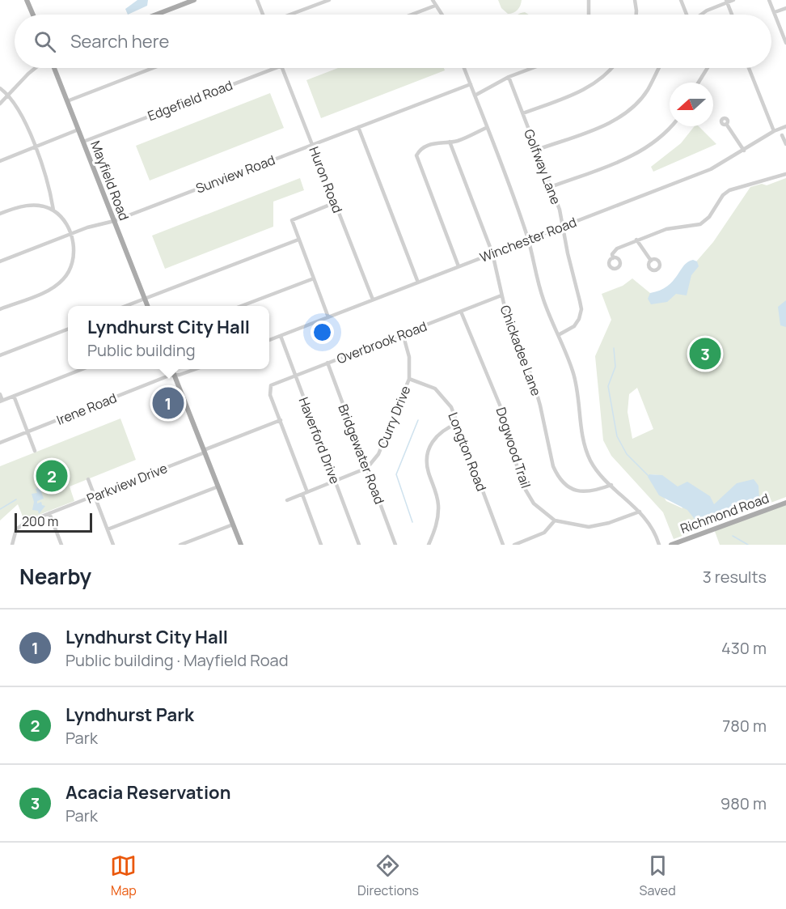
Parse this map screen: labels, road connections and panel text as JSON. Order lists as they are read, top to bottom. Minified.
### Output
{"streets":{"main road":["Mayfield Road","Richmond Road"],"street":["Edgefield Road","Golfway Lane","Sunview Road","Huron Road","Winchester Road","Overbrook Road","Chickadee Lane","Irene Road","Curry Drive","Haverford Drive","Dogwood Trail","Longton Road","Bridgewater Road","Parkview Drive"]},"crossings":[["Edgefield Road","Mayfield Road"],["Golfway Lane","Winchester Road"],["Sunview Road","Huron Road"],["Sunview Road","Mayfield Road"],["Huron Road","Winchester Road"],["Winchester Road","Chickadee Lane"],["Winchester Road","Haverford Drive"],["Overbrook Road","Chickadee Lane"],["Overbrook Road","Curry Drive"],["Overbrook Road","Haverford Drive"],["Overbrook Road","Dogwood Trail"],["Overbrook Road","Bridgewater Road"],["Overbrook Road","Parkview Drive"],["Curry Drive","Longton Road"],["Curry Drive","Bridgewater Road"]],"scale_bar":"200 m","north":"left","page":{"search":"Search here","popup":["Lyndhurst City Hall","Public building"],"pins":["3","1","2"],"scale":"200 m","heading":["Nearby","3 results"],"list":[{"mark":"1","name":"Lyndhurst City Hall","note":"Public building · Mayfield Road","value":"430 m"},{"mark":"2","name":"Lyndhurst Park","note":"Park","value":"780 m"},{"mark":"3","name":"Acacia Reservation","note":"Park","value":"980 m"}],"nav":["Map","Directions","Saved"]}}
